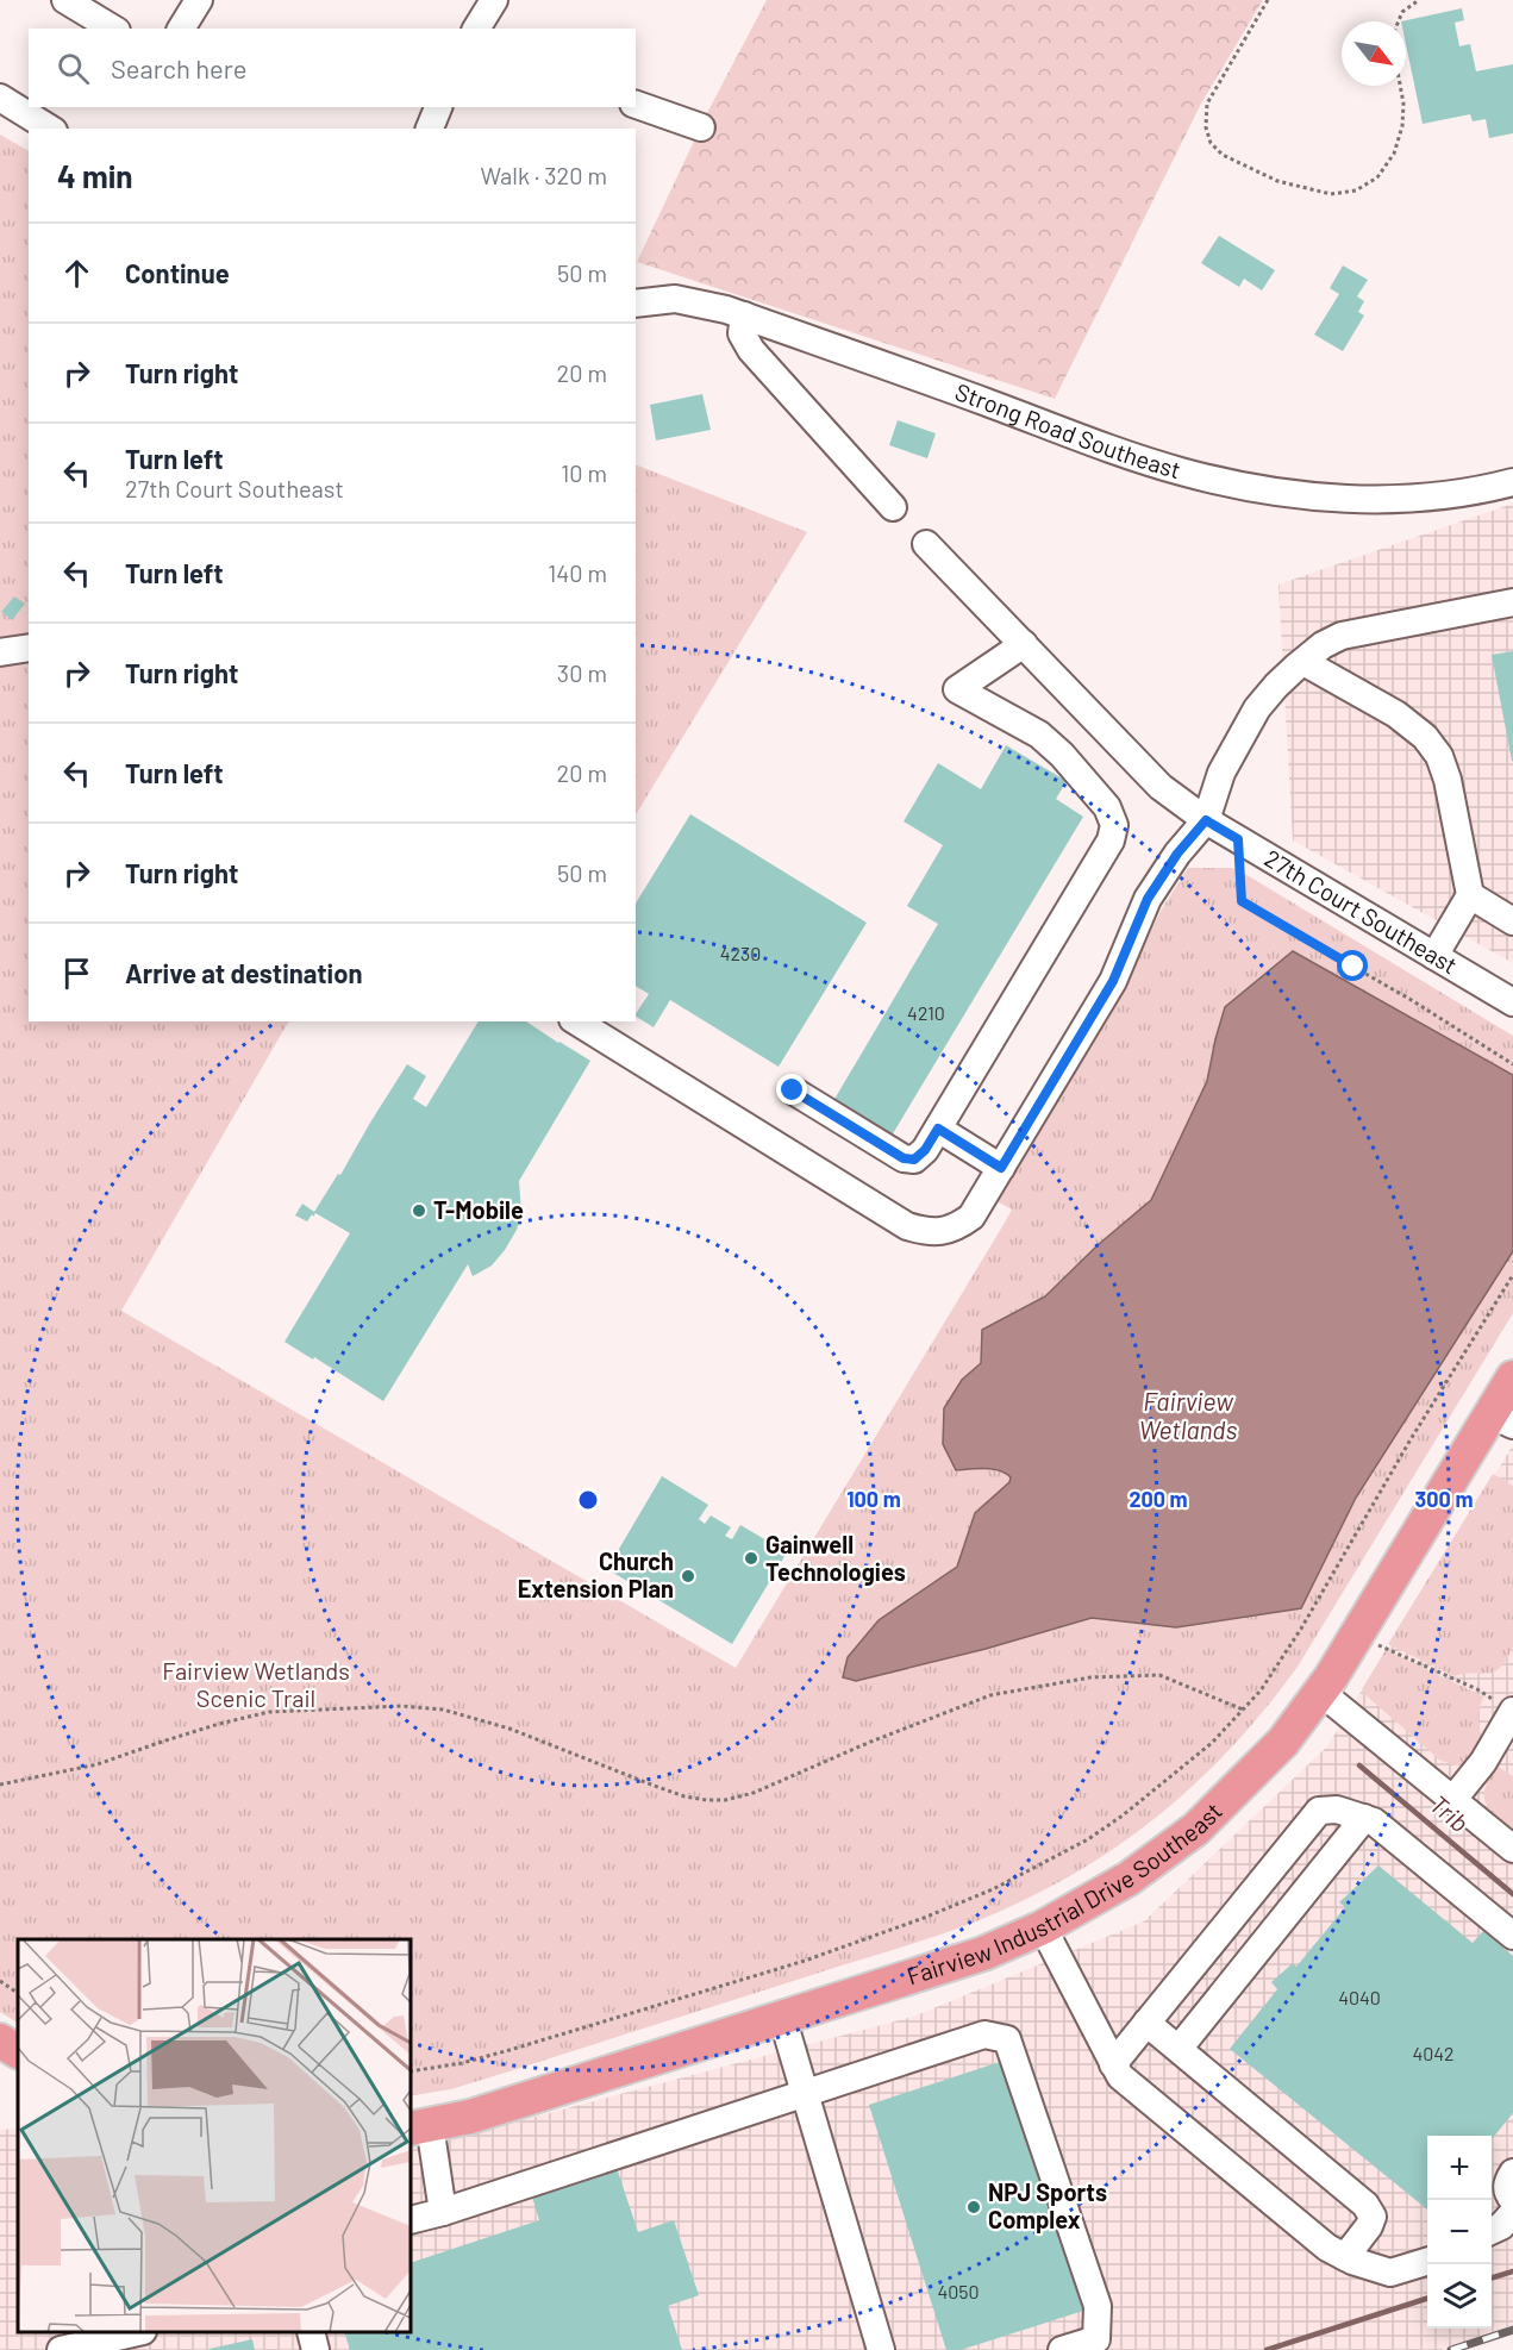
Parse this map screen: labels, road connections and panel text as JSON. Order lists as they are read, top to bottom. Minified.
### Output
{"streets":{"main road":["Fairview Industrial Drive Southeast"],"street":["Strong Road Southeast","27th Court Southeast"]},"water":["Fairview Wetlands","Trib"],"parks":["Fairview Wetlands Scenic Trail"],"places":["T-Mobile","Gainwell Technologies","Church Extension Plan","NPJ Sports Complex"],"house_numbers":["4230","4210","4040","4042","4050"],"north":"bottom right","page":{"search":"Search here","heading":["4 min","Walk · 320 m"],"list":[["Continue","50 m"],["Turn right","20 m"],["Turn left","27th Court Southeast","10 m"],["Turn left","140 m"],["Turn right","30 m"],["Turn left","20 m"],["Turn right","50 m"],"Arrive at destination"],"map_buttons":["+","−"]},"rings":["100 m","200 m","300 m"]}
